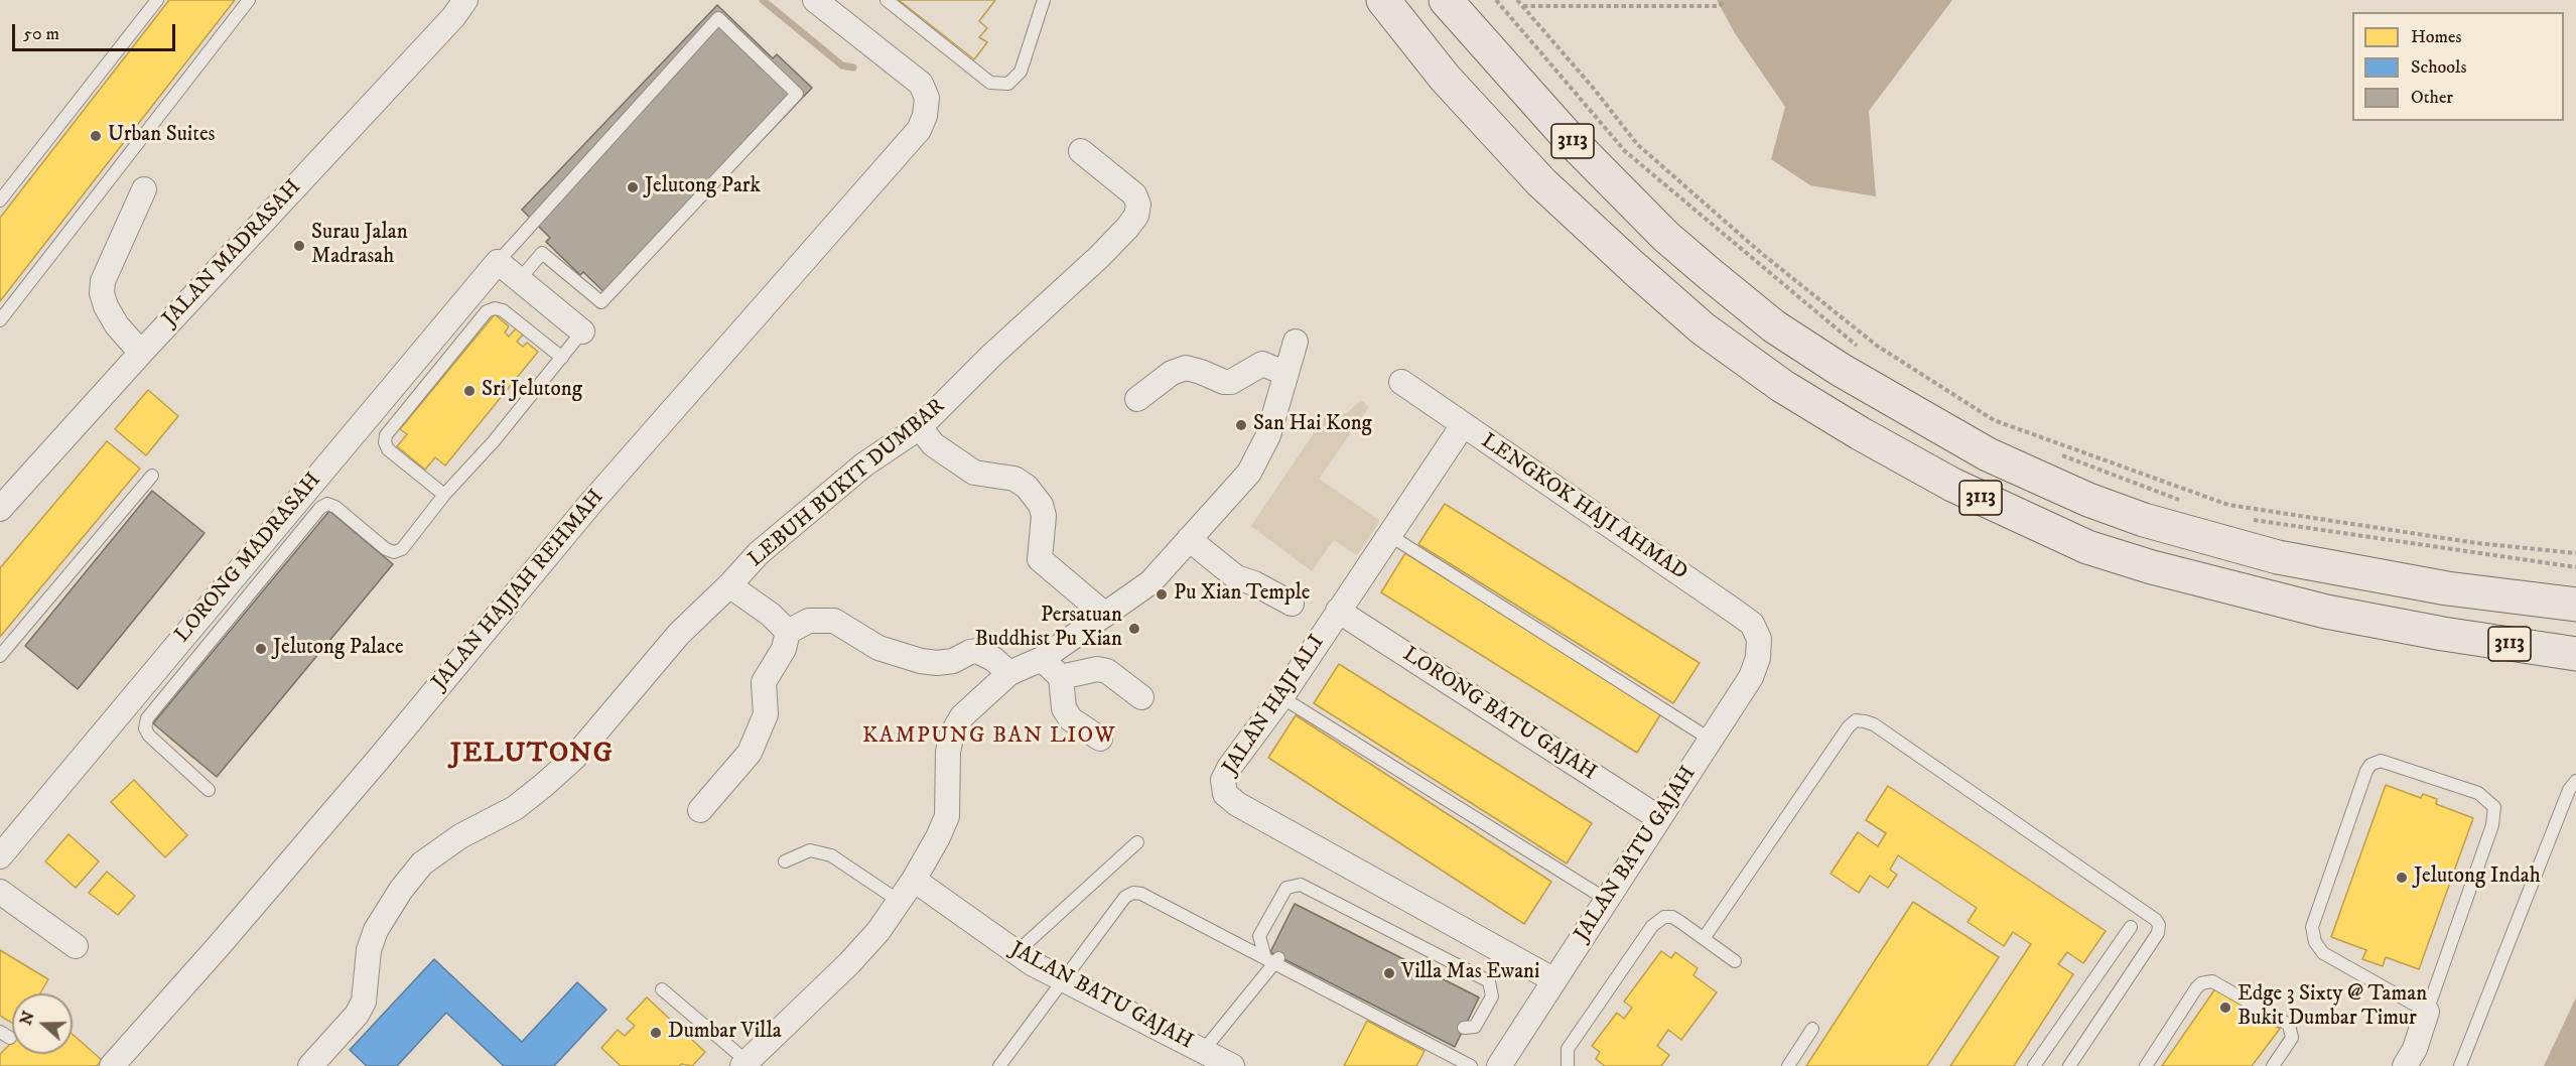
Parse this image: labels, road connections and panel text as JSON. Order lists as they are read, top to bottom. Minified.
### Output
{"streets":{"highway":["3113"],"street":["JALAN MADRASAH","LEBUH BUKIT DUMBAR","LENGKOK HAJI AHMAD","LORONG MADRASAH","JALAN HAJJAH REHMAH","JALAN HAJI ALI","LORONG BATU GAJAH","JALAN BATU GAJAH"]},"crossings":[["LENGKOK HAJI AHMAD","JALAN HAJI ALI"],["LENGKOK HAJI AHMAD","JALAN BATU GAJAH"],["JALAN HAJI ALI","LORONG BATU GAJAH"],["JALAN HAJI ALI","JALAN BATU GAJAH"],["LORONG BATU GAJAH","JALAN BATU GAJAH"]],"districts":["KAMPUNG BAN LIOW","JELUTONG"],"places":["Urban Suites","Jelutong Park","Surau Jalan Madrasah","Sri Jelutong","San Hai Kong","Pu Xian Temple","Persatuan Buddhist Pu Xian","Jelutong Palace","Jelutong Indah","Villa Mas Ewani","Edge 3 Sixty @ Taman Bukit Dumbar Timur","Dumbar Villa"],"legend":["Homes","Schools","Other"],"scale_bar":"50 m","north":"left"}
